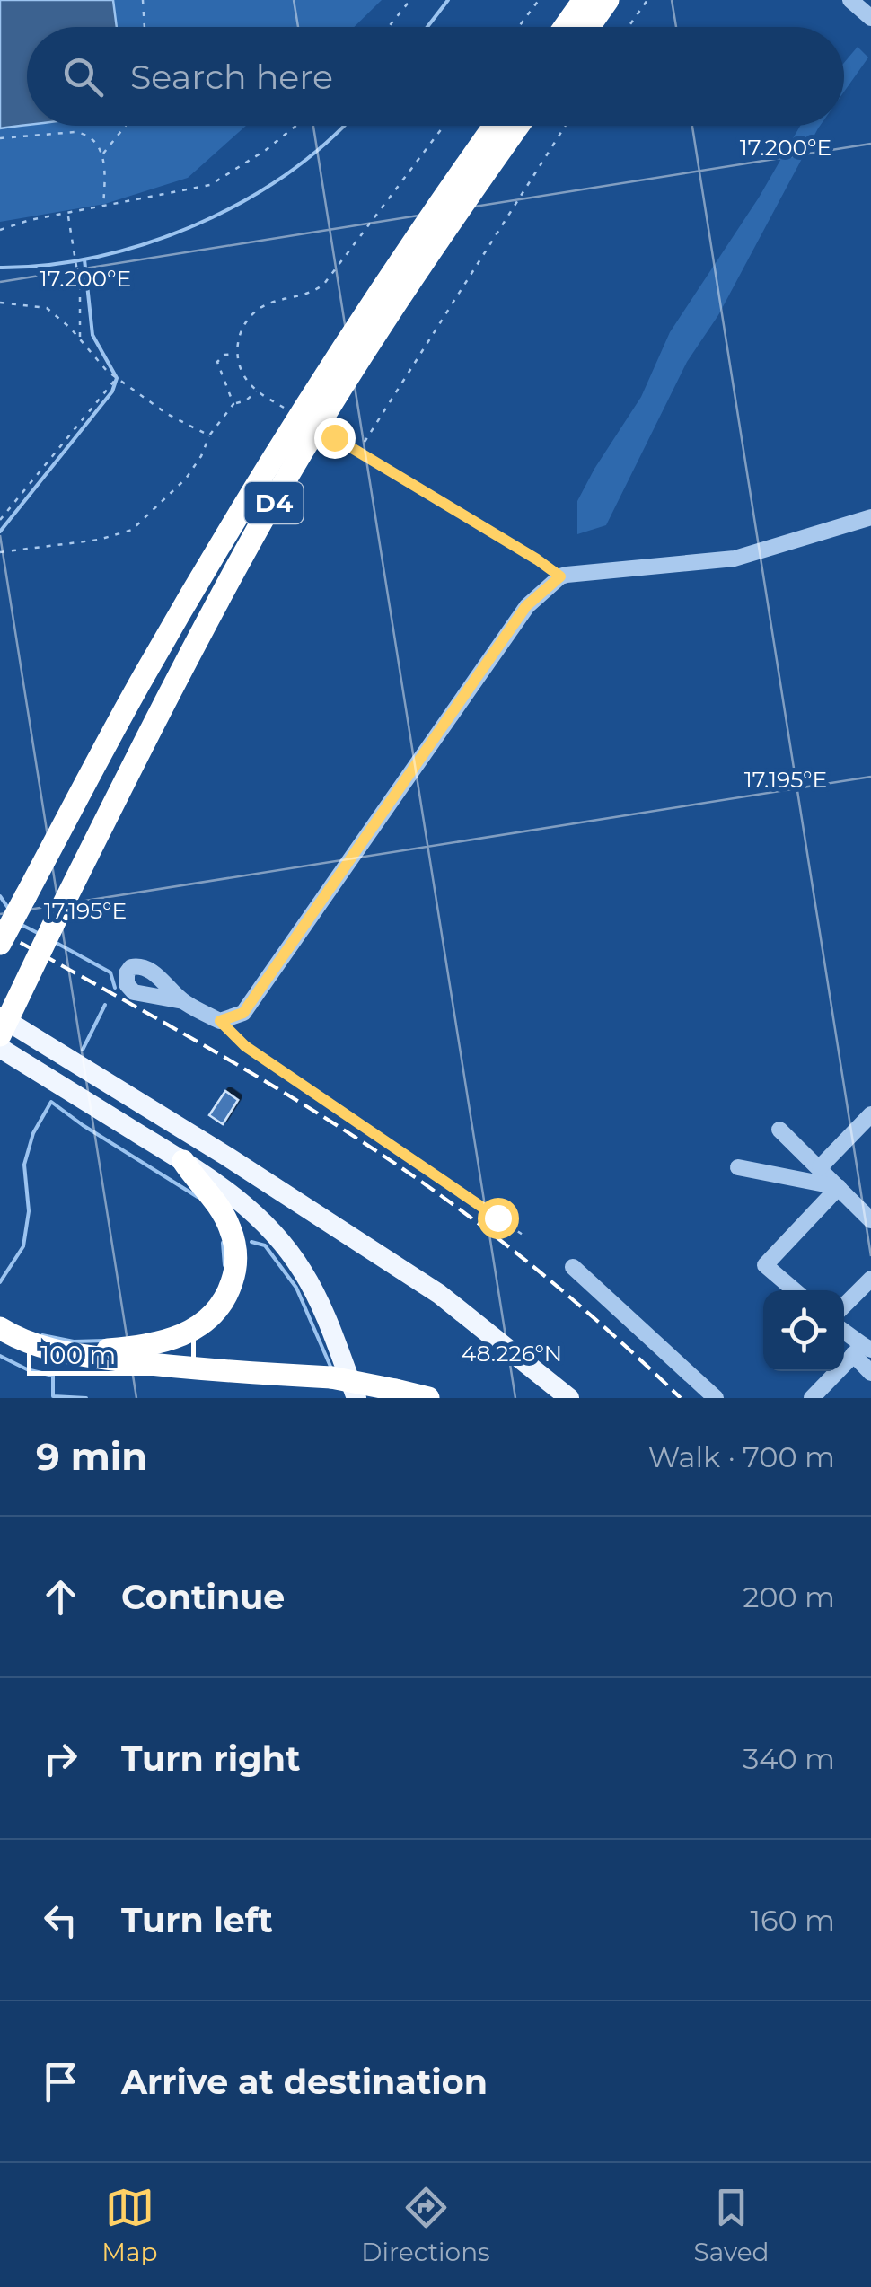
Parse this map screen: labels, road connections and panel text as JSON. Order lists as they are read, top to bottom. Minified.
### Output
{"streets":{"highway":["D4"]},"scale_bar":"100 m","page":{"search":"Search here","scale":"100 m","heading":["9 min","Walk · 700 m"],"list":[["Continue","200 m"],["Turn right","340 m"],["Turn left","160 m"],"Arrive at destination"],"nav":["Map","Directions","Saved"]},"coordinates":["17.200°E","17.195°E","48.226°N"]}
